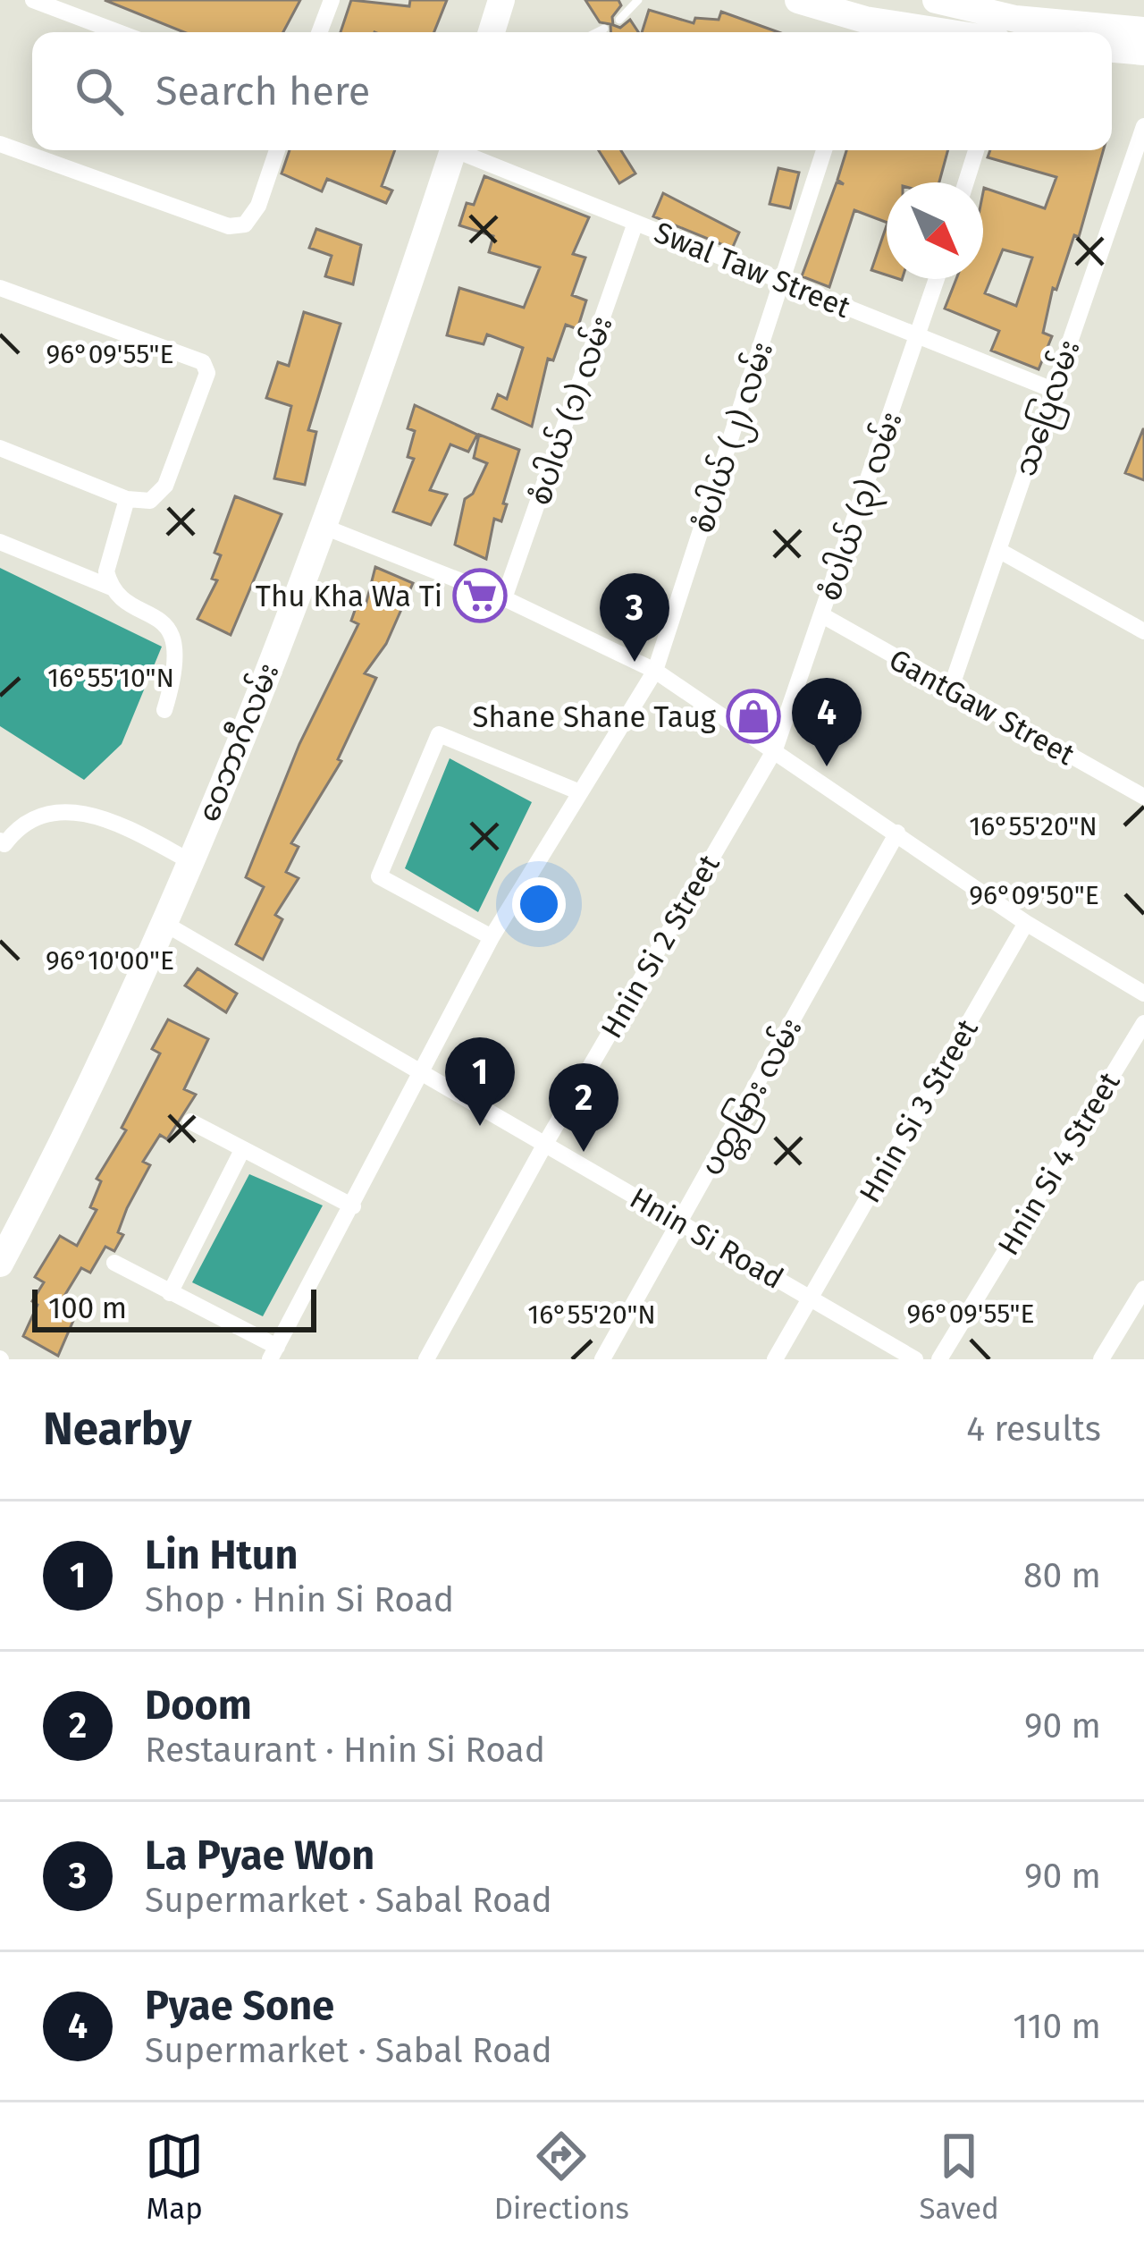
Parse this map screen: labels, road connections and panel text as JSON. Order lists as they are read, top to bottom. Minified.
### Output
{"streets":{"main road":["ဝေဘာဂီလမ်း"],"street":["Swal Taw Street","သပြေလမ်း","စံပါယ် (၁) လမ်း","စံပါယ် (၂) လမ်း","စံပါယ် (၃) လမ်း","GantGaw Street","Hnin Si 2 Street","ပတ္တမြား လမ်း","Hnin Si 3 Street","Hnin Si 4 Street","Hnin Si Road"]},"crossings":[["Swal Taw Street","သပြေလမ်း"],["Swal Taw Street","စံပါယ် (၁) လမ်း"],["Swal Taw Street","စံပါယ် (၂) လမ်း"],["Swal Taw Street","စံပါယ် (၃) လမ်း"],["သပြေလမ်း","GantGaw Street"],["စံပါယ် (၂) လမ်း","Hnin Si Road"],["စံပါယ် (၃) လမ်း","GantGaw Street"],["စံပါယ် (၃) လမ်း","Hnin Si 2 Street"],["ဝေဘာဂီလမ်း","Hnin Si Road"],["Hnin Si 2 Street","Hnin Si Road"],["ပတ္တမြား လမ်း","Hnin Si Road"],["Hnin Si 3 Street","Hnin Si Road"]],"places":{"supermarket":["Thu Kha Wa Ti"],"shop":["Shane Shane Taug"]},"scale_bar":"100 m","north":"bottom right","page":{"search":"Search here","pins":["3","4","1","2"],"scale":"100 m","heading":["Nearby","4 results"],"list":[{"mark":"1","name":"Lin Htun","note":"Shop · Hnin Si Road","value":"80 m"},{"mark":"2","name":"Doom","note":"Restaurant · Hnin Si Road","value":"90 m"},{"mark":"3","name":"La Pyae Won","note":"Supermarket · Sabal Road","value":"90 m"},{"mark":"4","name":"Pyae Sone","note":"Supermarket · Sabal Road","value":"110 m"}],"nav":["Map","Directions","Saved"]},"coordinates":["96°09'55\"E","16°55'10\"N","16°55'20\"N","96°09'50\"E","96°10'00\"E"]}
